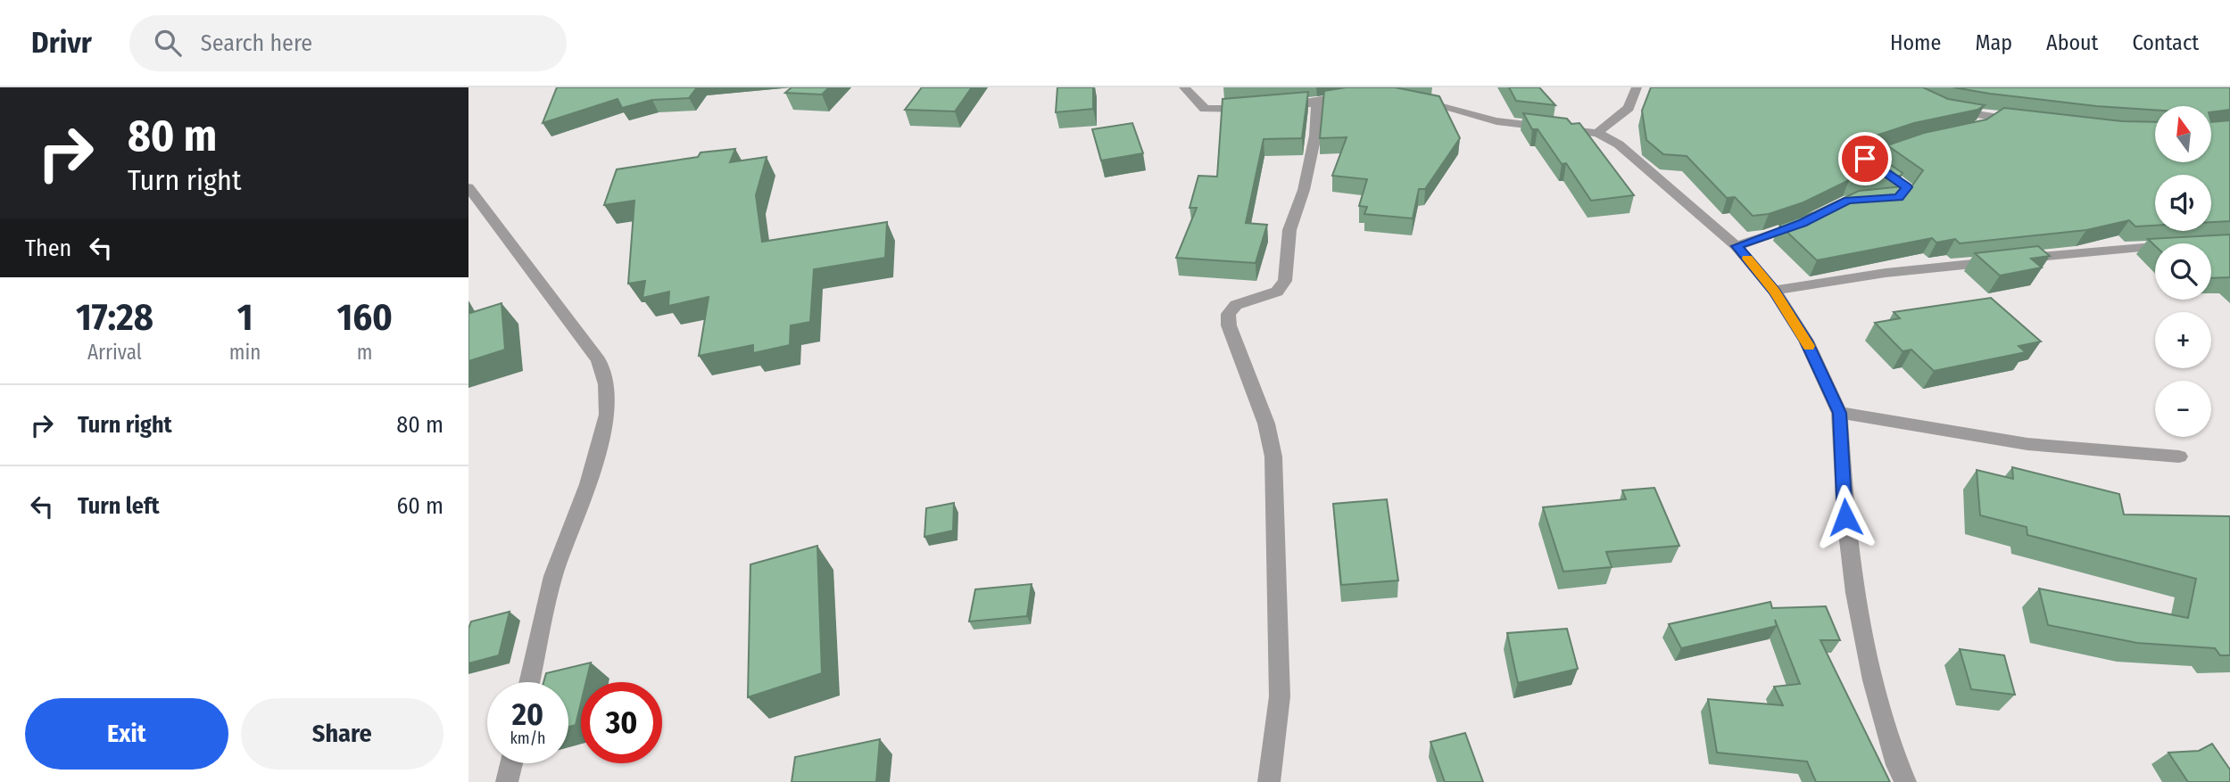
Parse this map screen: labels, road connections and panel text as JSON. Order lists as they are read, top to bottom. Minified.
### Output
{"north":"top","page":{"header":"Drivr","search":"Search here","nav":["Home","Map","About","Contact"],"turn":["80 m","Turn right"],"map_buttons":["+","−"],"then":"Then","eta":["17:28","Arrival","1","min","160","m"],"list":[{"name":"Turn right","value":"80 m"},{"name":"Turn left","value":"60 m"}],"speed":"20 km/h","limit":"30","buttons":["Exit","Share"]}}
